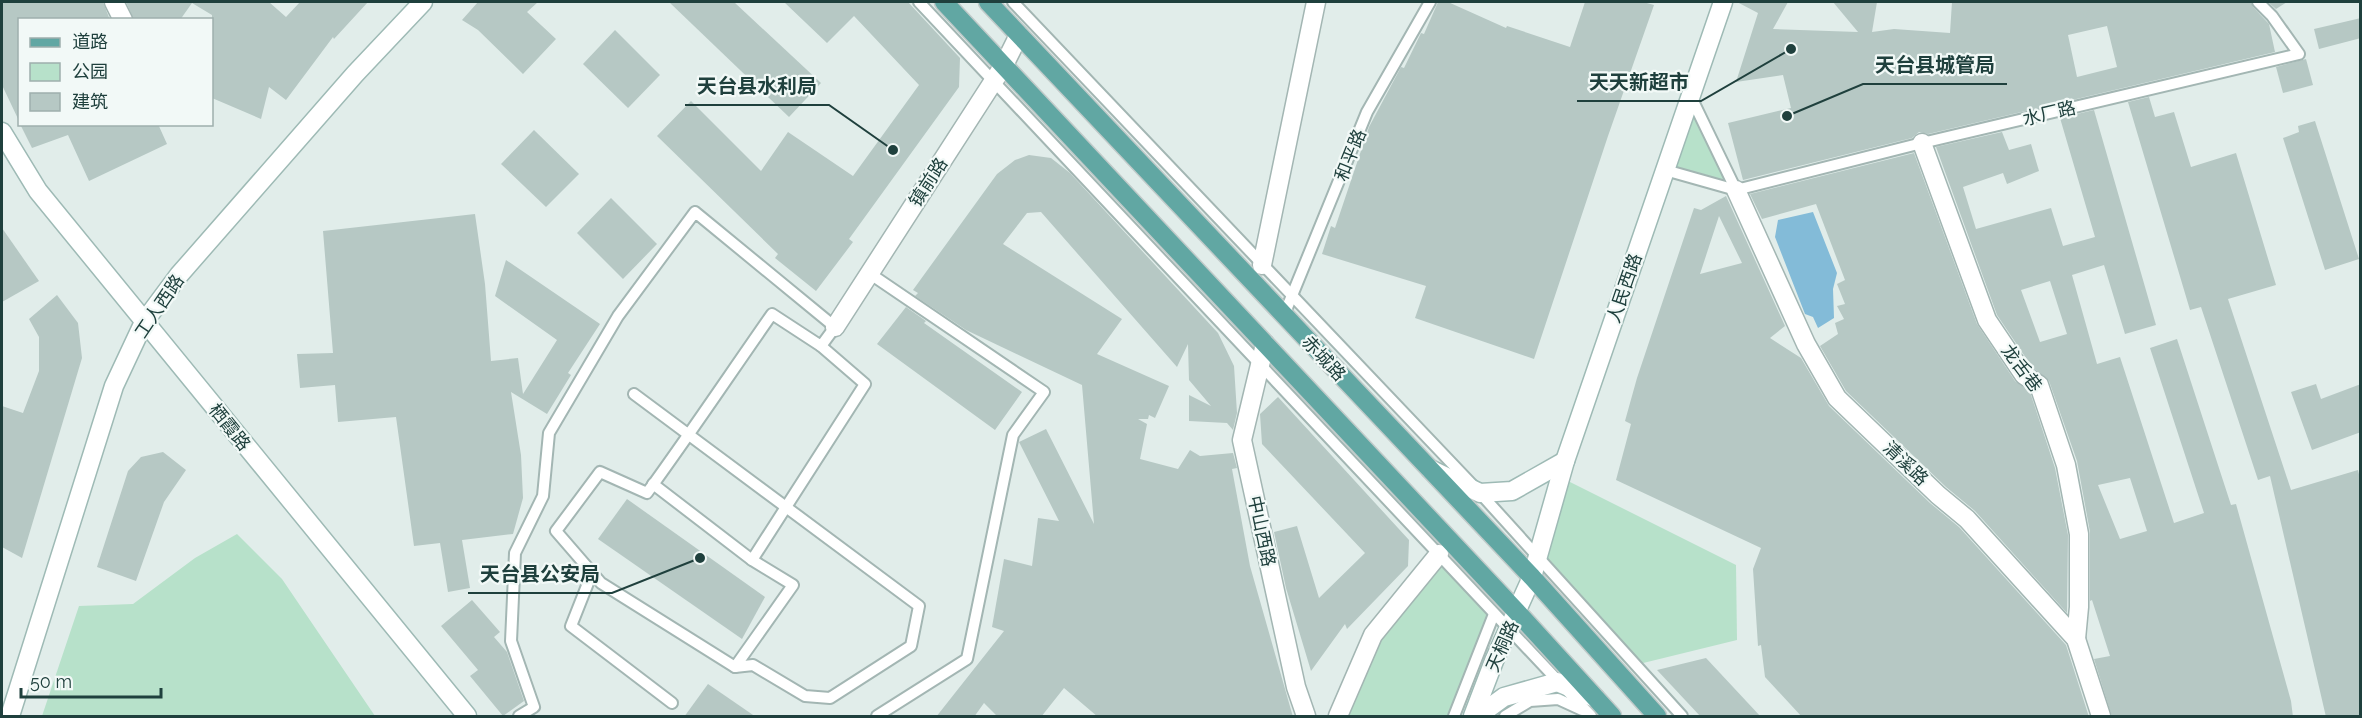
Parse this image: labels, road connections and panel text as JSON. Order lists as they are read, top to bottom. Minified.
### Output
{"streets":{"main road":["赤城路"],"street":["镇前路","人民西路","工人西路","龙舌巷","栖霞路","清溪路","中山西路","天桐路"],"lane":["水厂路","和平路"]},"crossings":[["水厂路","人民西路"],["水厂路","龙舌巷"],["水厂路","清溪路"],["和平路","赤城路"],["镇前路","赤城路"],["人民西路","赤城路"],["人民西路","天桐路"],["工人西路","栖霞路"],["赤城路","中山西路"],["赤城路","天桐路"],["龙舌巷","清溪路"]],"places":["天天新超市","天台县城管局","天台县水利局","天台县公安局"],"legend":["道路","公园","建筑"],"scale_bar":"50 m"}
